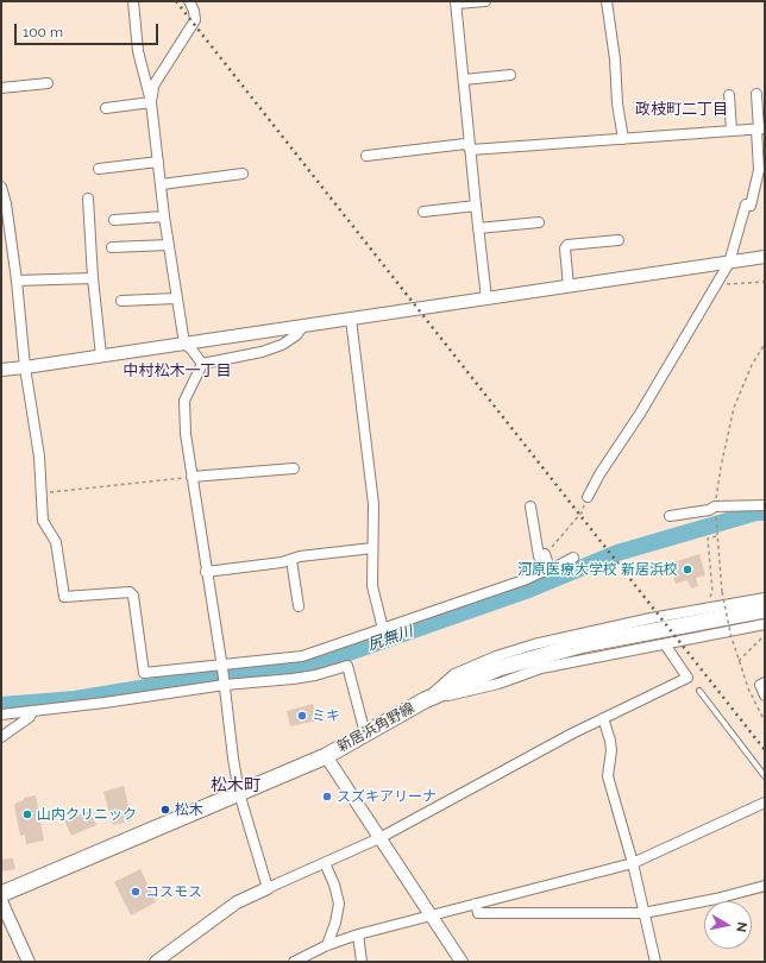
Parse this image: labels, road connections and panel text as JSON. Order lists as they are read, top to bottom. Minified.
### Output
{"streets":{"main road":["新居浜角野線"]},"districts":["政枝町二丁目","中村松木一丁目","松木町"],"water":["尻無川"],"places":["河原医療大学校 新居浜校","ミキ","スズキアリーナ","松木","山内クリニック","コスモス"],"scale_bar":"100 m","north":"right"}
